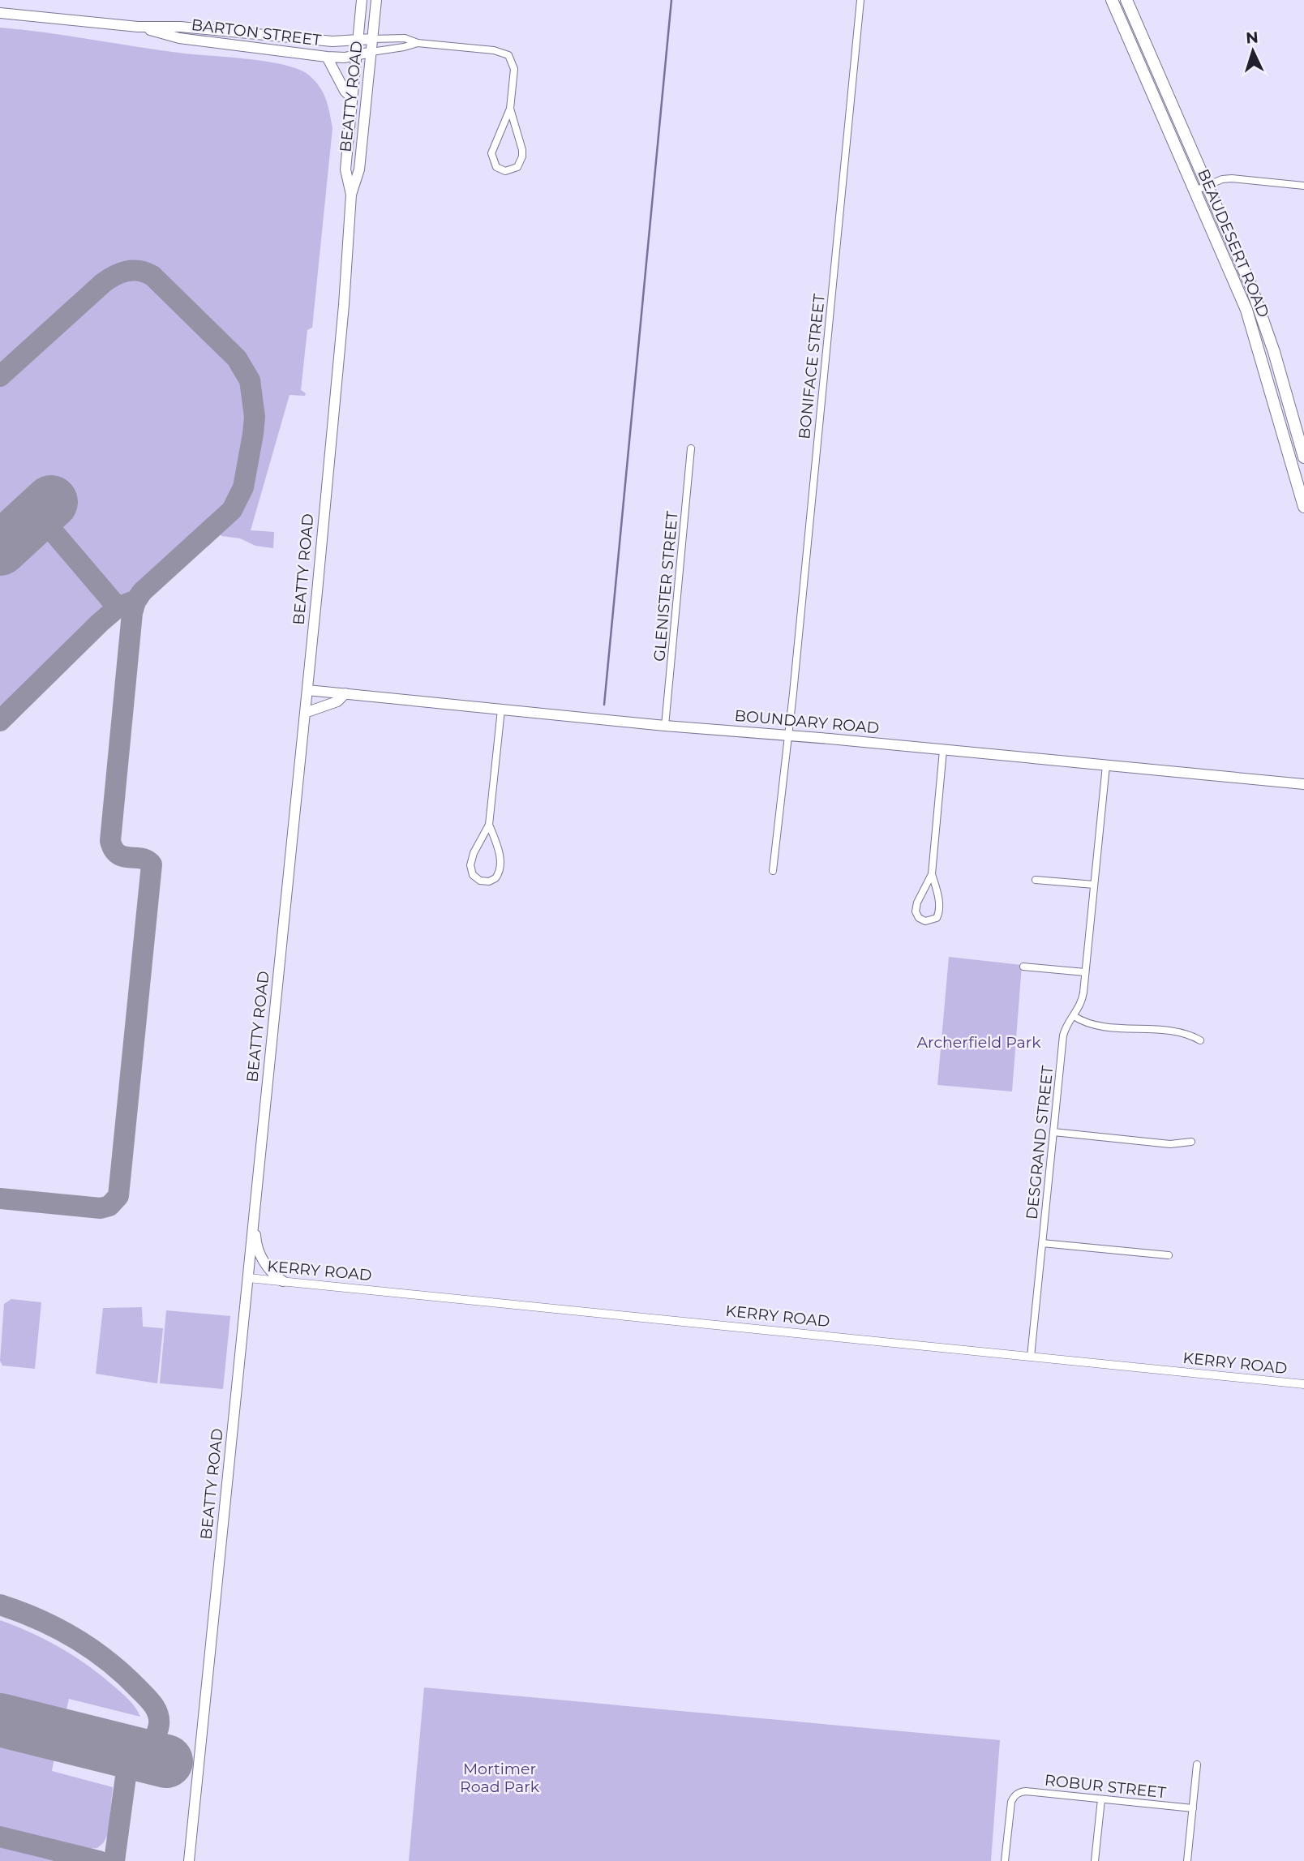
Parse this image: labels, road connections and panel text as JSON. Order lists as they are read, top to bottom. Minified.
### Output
{"streets":{"highway":["BEAUDESERT ROAD"],"main road":["BARTON STREET","BEATTY ROAD","BOUNDARY ROAD"],"street":["BONIFACE STREET","GLENISTER STREET","DESGRAND STREET","KERRY ROAD","ROBUR STREET"]},"crossings":[["BARTON STREET","BEATTY ROAD"],["BEATTY ROAD","BOUNDARY ROAD"],["BEATTY ROAD","KERRY ROAD"],["BONIFACE STREET","BOUNDARY ROAD"],["GLENISTER STREET","BOUNDARY ROAD"],["BOUNDARY ROAD","DESGRAND STREET"],["DESGRAND STREET","KERRY ROAD"]],"parks":["Archerfield Park","Mortimer Road Park"],"north":"top"}
